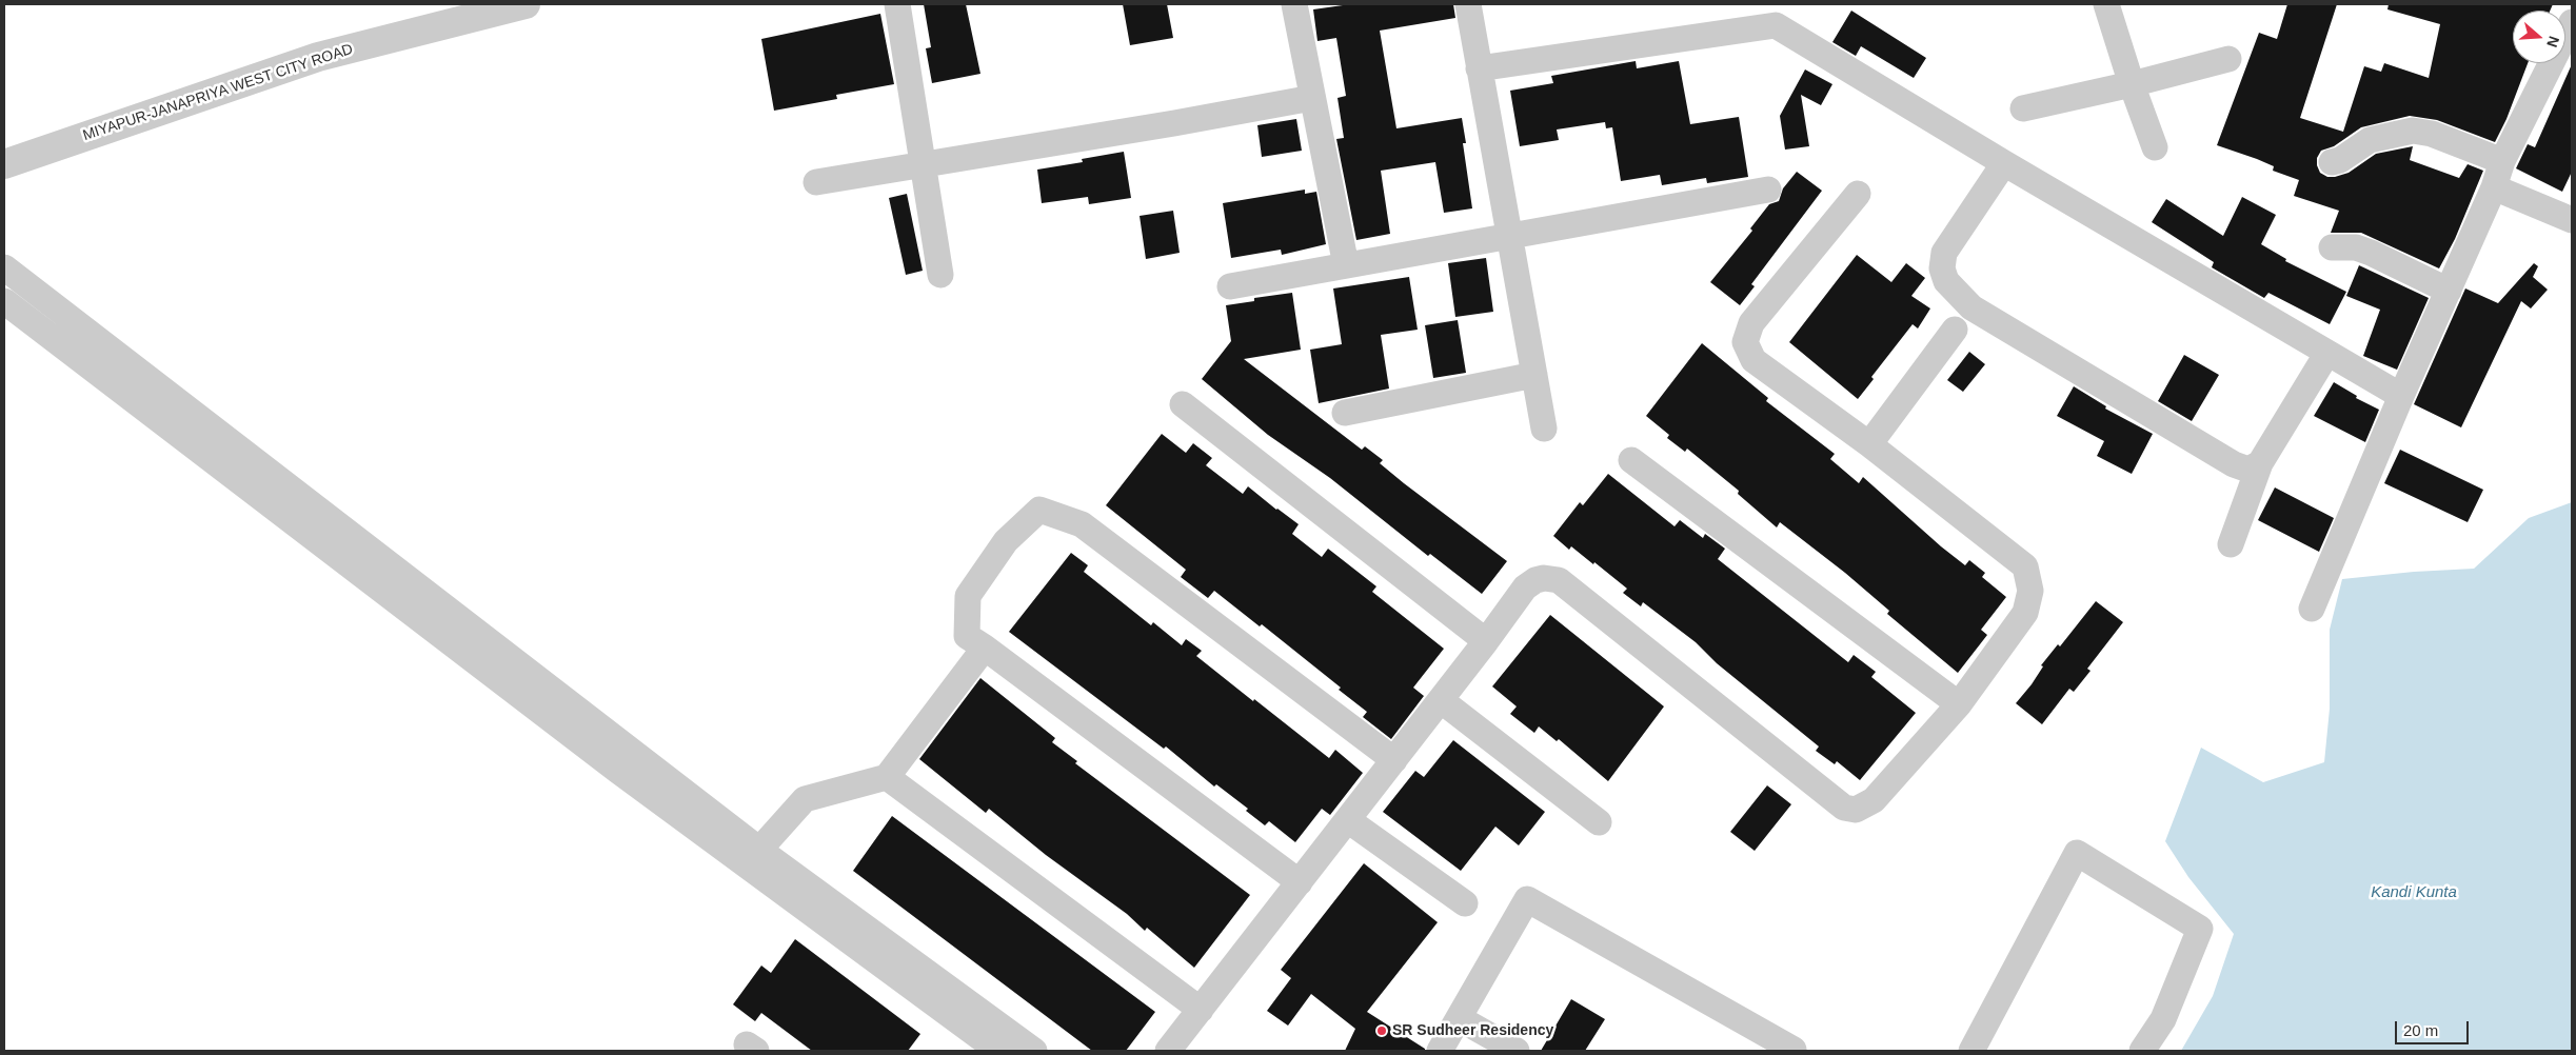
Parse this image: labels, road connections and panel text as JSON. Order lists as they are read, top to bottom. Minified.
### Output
{"streets":{"street":["MIYAPUR-JANAPRIYA WEST CITY ROAD"]},"water":["Kandi Kunta"],"places":["SR Sudheer Residency"],"scale_bar":"20 m","north":"right"}
